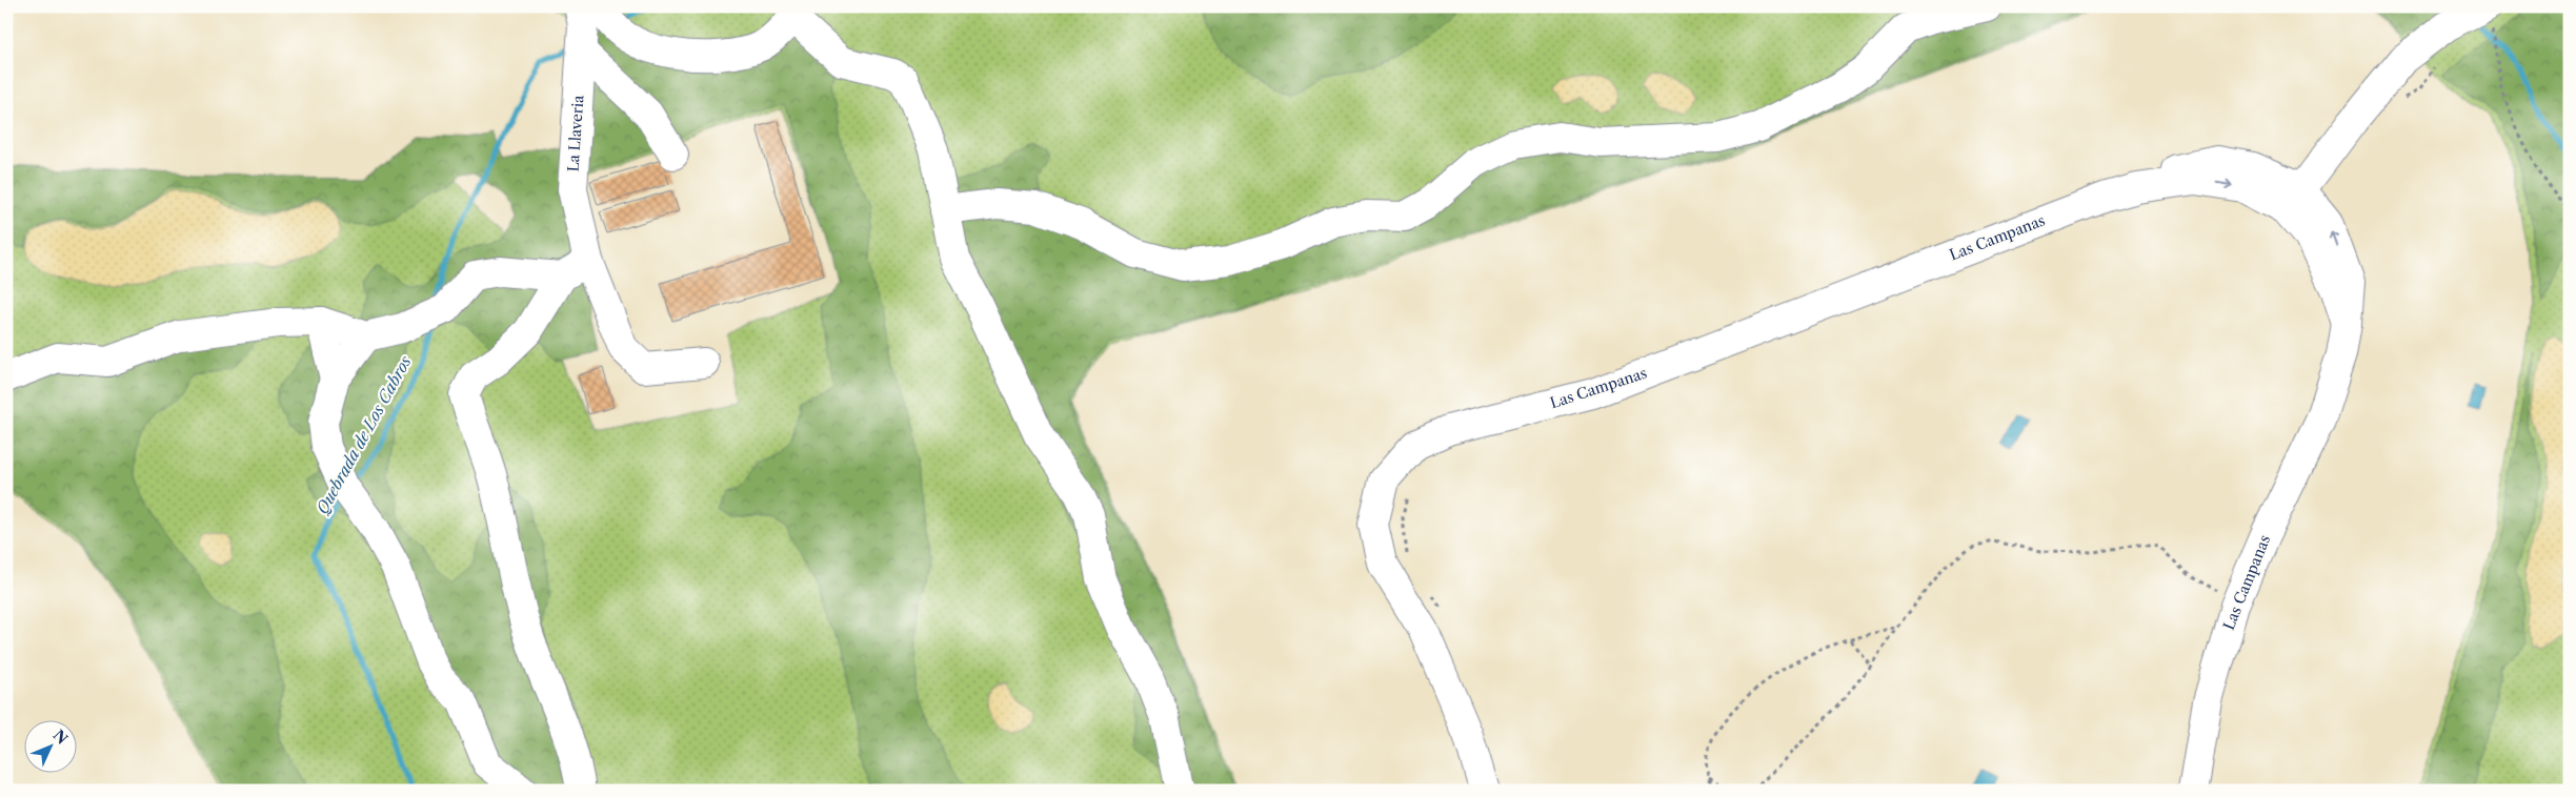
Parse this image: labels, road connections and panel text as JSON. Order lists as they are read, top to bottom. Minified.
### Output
{"streets":{"street":["La Llaveria","Las Campanas"]},"water":["Quebrada de Los Cabros"],"north":"top right"}
